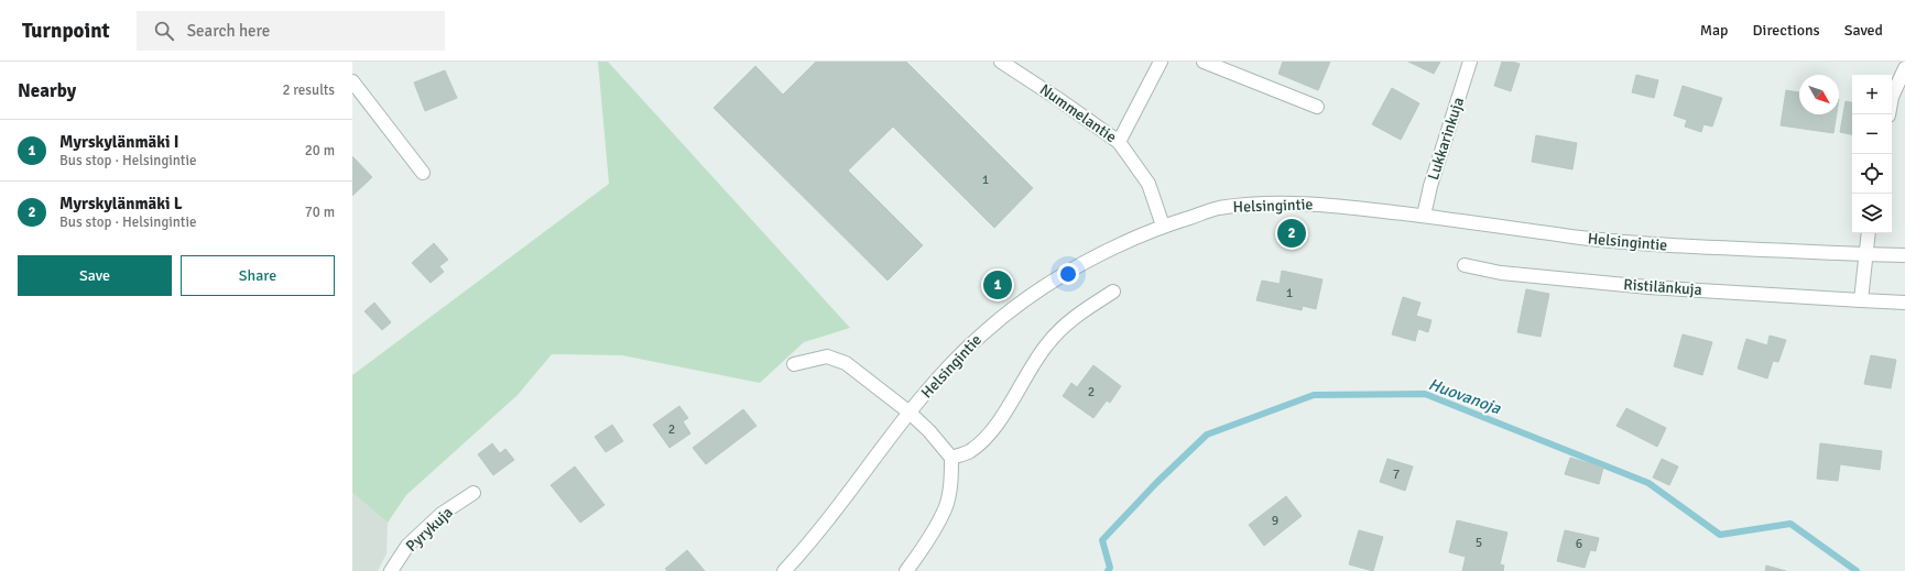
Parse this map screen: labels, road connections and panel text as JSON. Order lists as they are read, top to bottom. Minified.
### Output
{"streets":{"street":["Nummelantie","Lukkarinkuja","Helsingintie","Ristilänkuja","Pyrykuja"]},"crossings":[["Nummelantie","Helsingintie"],["Lukkarinkuja","Helsingintie"]],"water":["Huovanoja"],"house_numbers":["1","1","2","2","7","9","5","6"],"north":"bottom right","page":{"header":"Turnpoint","search":"Search here","nav":["Map","Directions","Saved"],"heading":["Nearby","2 results"],"map_buttons":["+","−"],"list":[{"mark":"1","name":"Myrskylänmäki I","note":"Bus stop · Helsingintie","value":"20 m"},{"mark":"2","name":"Myrskylänmäki L","note":"Bus stop · Helsingintie","value":"70 m"}],"pins":["2","1"],"buttons":["Save","Share"]}}
